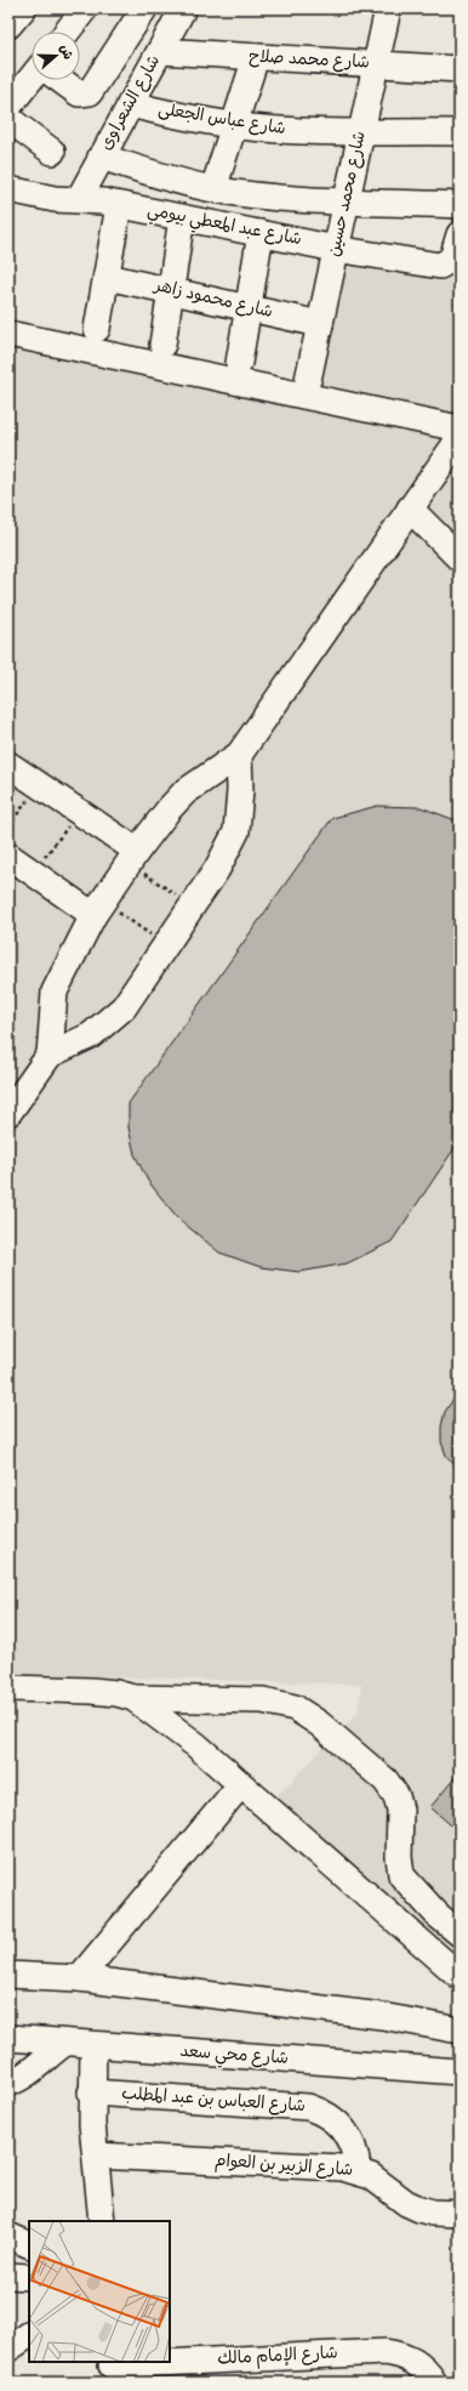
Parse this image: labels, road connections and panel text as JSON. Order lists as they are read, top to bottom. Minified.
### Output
{"streets":{"street":["شارع محمد صلاح","شارع الشعراوى","شارع عباس الجعلى","شارع محمد حسين","شارع عبد المعطي بيومي","شارع محمود زاهر","شارع محي سعد","شارع العباس بن عبد المطلب","شارع الزبير بن العوام","شارع الإمام مالك"]},"crossings":[["شارع محمد صلاح","شارع الشعراوى"],["شارع محمد صلاح","شارع محمد حسين"],["شارع الشعراوى","شارع عباس الجعلى"],["شارع الشعراوى","شارع عبد المعطي بيومي"],["شارع عباس الجعلى","شارع محمد حسين"],["شارع محمد حسين","شارع عبد المعطي بيومي"],["شارع محمد حسين","شارع محمود زاهر"],["شارع العباس بن عبد المطلب","شارع الزبير بن العوام"]],"north":"right"}
